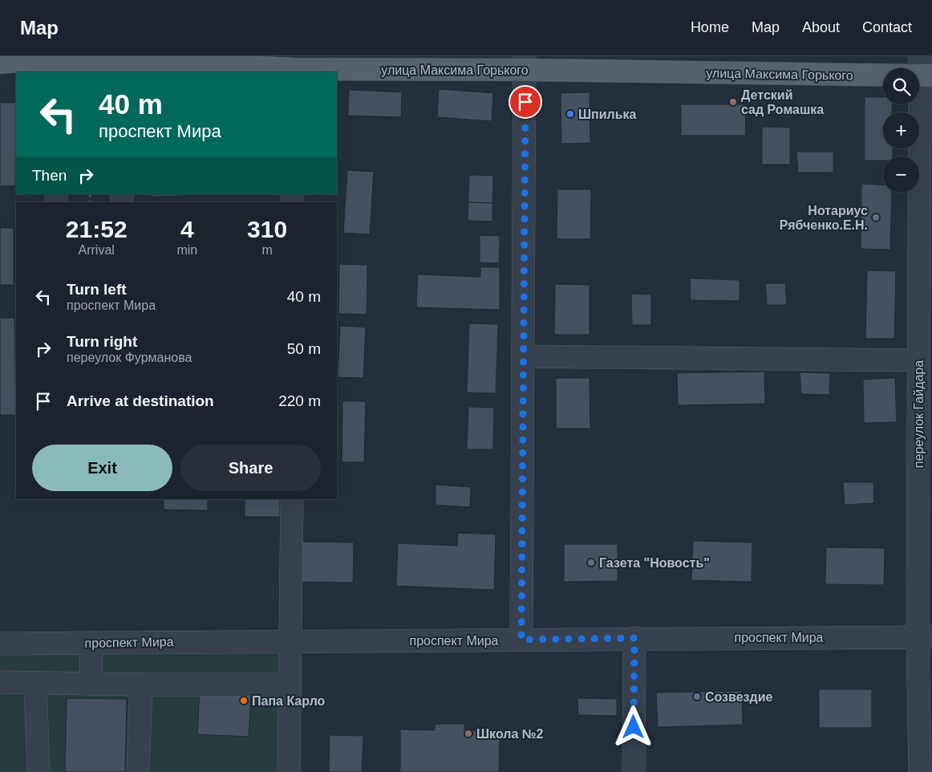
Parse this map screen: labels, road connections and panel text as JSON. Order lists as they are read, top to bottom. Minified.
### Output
{"streets":{"main road":["улица Максима Горького"],"street":["переулок Гайдара","проспект Мира"]},"crossings":[["переулок Гайдара","проспект Мира"]],"places":["Детский сад Ромашка","Шпилька","Нотариус Рябченко.Е.Н.","Газета \"Новость\"","Созвездие","Папа Карло","Школа №2"],"page":{"header":"Map","nav":["Home","Map","About","Contact"],"map_buttons":["+","−"],"turn":["40 m","проспект Мира"],"then":"Then","eta":["21:52","Arrival","4","min","310","m"],"list":[{"name":"Turn left","note":"проспект Мира","value":"40 m"},{"name":"Turn right","note":"переулок Фурманова","value":"50 m"},{"name":"Arrive at destination","value":"220 m"}],"buttons":["Exit","Share"]}}
